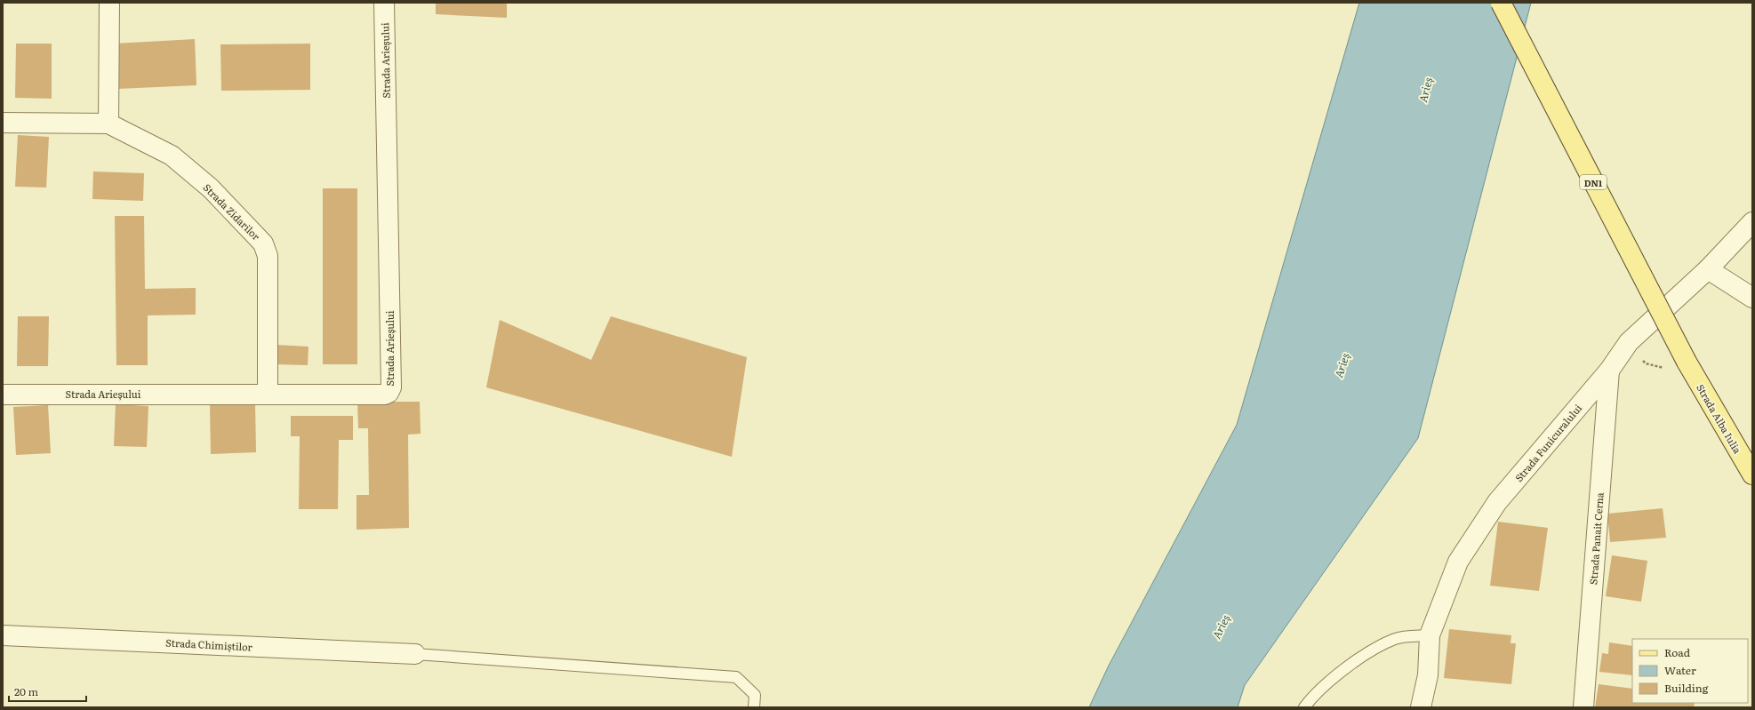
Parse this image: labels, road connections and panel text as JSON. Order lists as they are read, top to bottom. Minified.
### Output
{"streets":{"main road":["DN1","Strada Alba Iulia"],"street":["Strada Arieșului","Strada Zidarilor","Strada Funicuralului","Strada Panait Cerna","Strada Chimiștilor"]},"crossings":[["Strada Arieșului","Strada Zidarilor"],["DN1","Strada Alba Iulia"],["Strada Funicuralului","Strada Panait Cerna"]],"water":["Arieș"],"legend":["Road","Water","Building"],"scale_bar":"20 m"}
